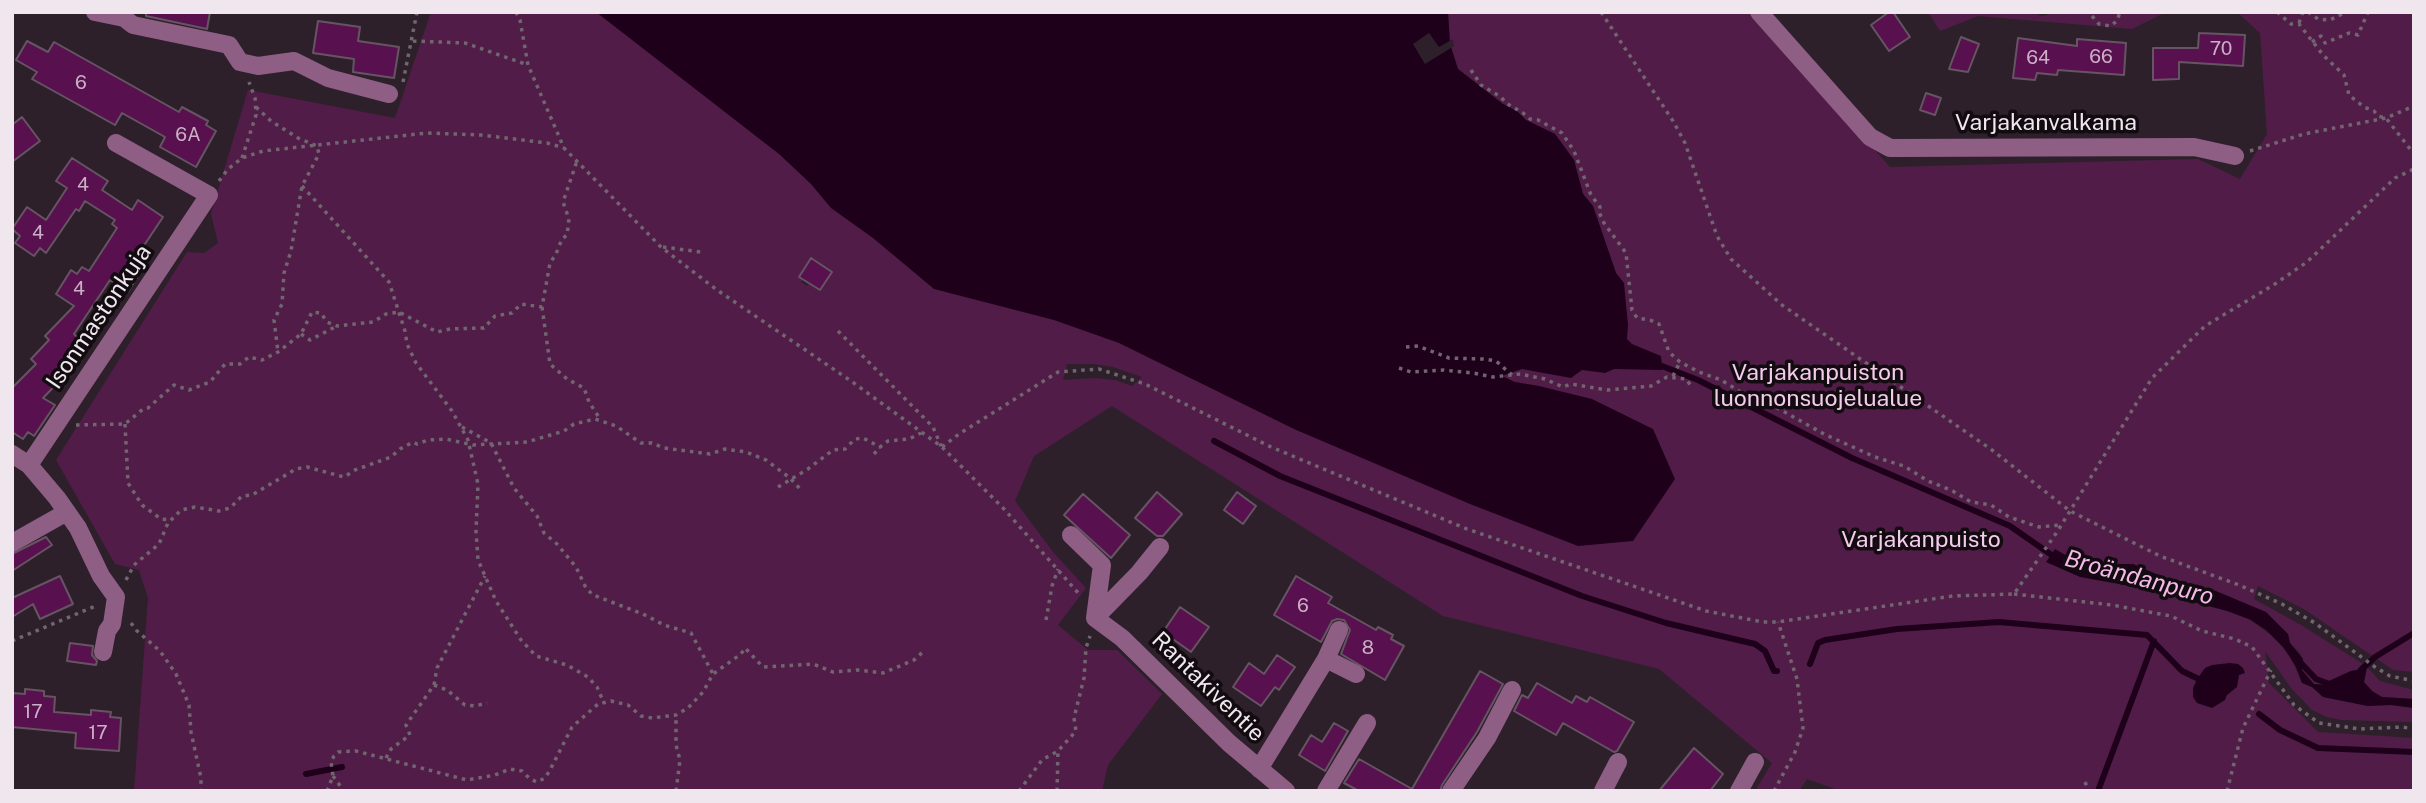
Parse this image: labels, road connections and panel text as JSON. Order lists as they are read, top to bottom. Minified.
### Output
{"streets":{"street":["Varjakanvalkama","Isonmastonkuja","Rantakiventie"]},"water":["Broändanpuro"],"parks":["Varjakanpuiston luonnonsuojelualue","Varjakanpuisto"],"house_numbers":["70","66","64","6","6A","4","4","4","6","8","17","17"]}
